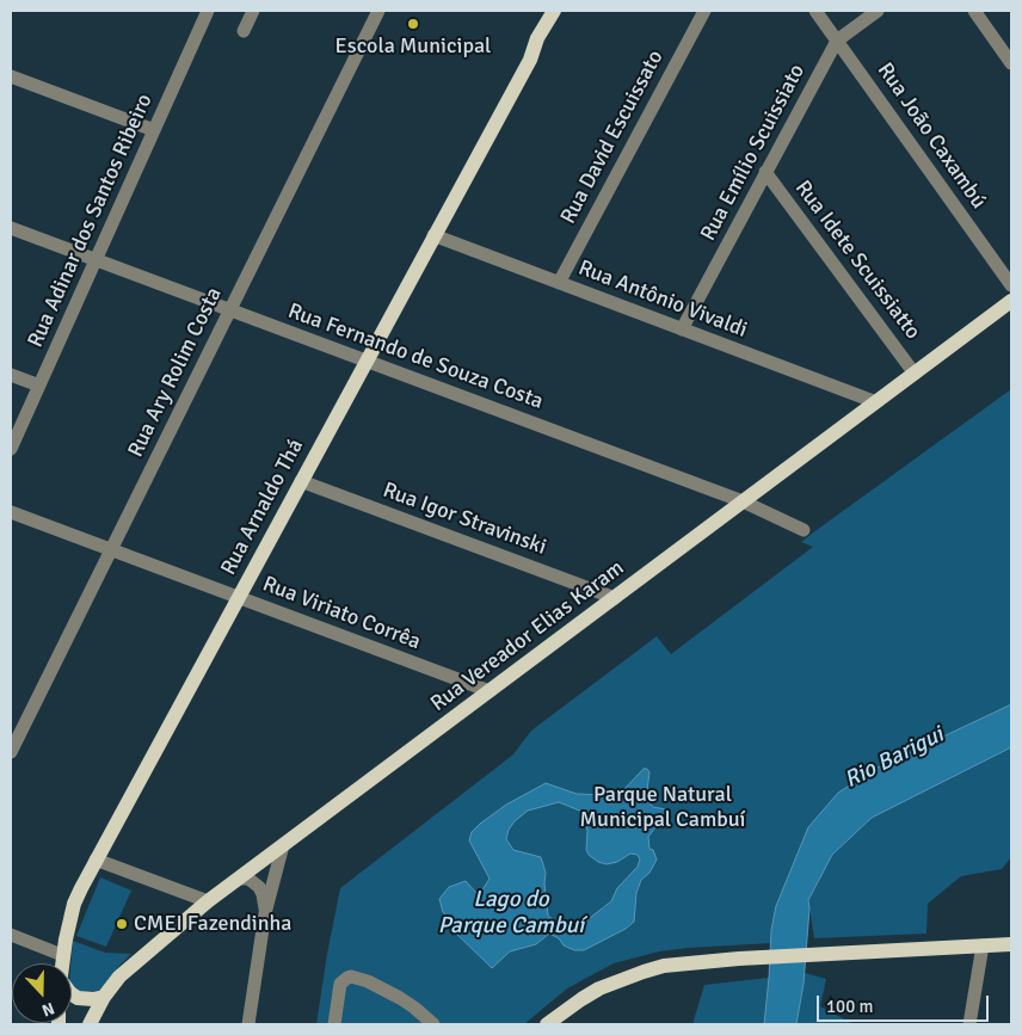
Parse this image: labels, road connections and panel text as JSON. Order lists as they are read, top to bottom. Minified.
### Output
{"streets":{"main road":["Rua Arnaldo Thá","Rua Vereador Elias Karam"],"street":["Rua João Caxambú","Rua David Escuissato","Rua Emílio Scuissiato","Rua Adinar dos Santos Ribeiro","Rua Idete Scuissiatto","Rua Antônio Vivaldi","Rua Fernando de Souza Costa","Rua Ary Rolim Costa","Rua Igor Stravinski","Rua Viriato Corrêa"]},"crossings":[["Rua João Caxambú","Rua Emílio Scuissiato"],["Rua David Escuissato","Rua Antônio Vivaldi"],["Rua Emílio Scuissiato","Rua Idete Scuissiatto"],["Rua Emílio Scuissiato","Rua Antônio Vivaldi"],["Rua Adinar dos Santos Ribeiro","Rua Fernando de Souza Costa"],["Rua Idete Scuissiatto","Rua Vereador Elias Karam"],["Rua Antônio Vivaldi","Rua Arnaldo Thá"],["Rua Antônio Vivaldi","Rua Vereador Elias Karam"],["Rua Fernando de Souza Costa","Rua Ary Rolim Costa"],["Rua Fernando de Souza Costa","Rua Arnaldo Thá"],["Rua Fernando de Souza Costa","Rua Vereador Elias Karam"],["Rua Ary Rolim Costa","Rua Viriato Corrêa"],["Rua Arnaldo Thá","Rua Igor Stravinski"],["Rua Arnaldo Thá","Rua Viriato Corrêa"],["Rua Igor Stravinski","Rua Vereador Elias Karam"],["Rua Viriato Corrêa","Rua Vereador Elias Karam"]],"water":["Rio Barigui","Lago do Parque Cambuí"],"parks":["Parque Natural Municipal Cambuí"],"places":["Escola Municipal","CMEI Fazendinha"],"scale_bar":"100 m","north":"bottom"}
